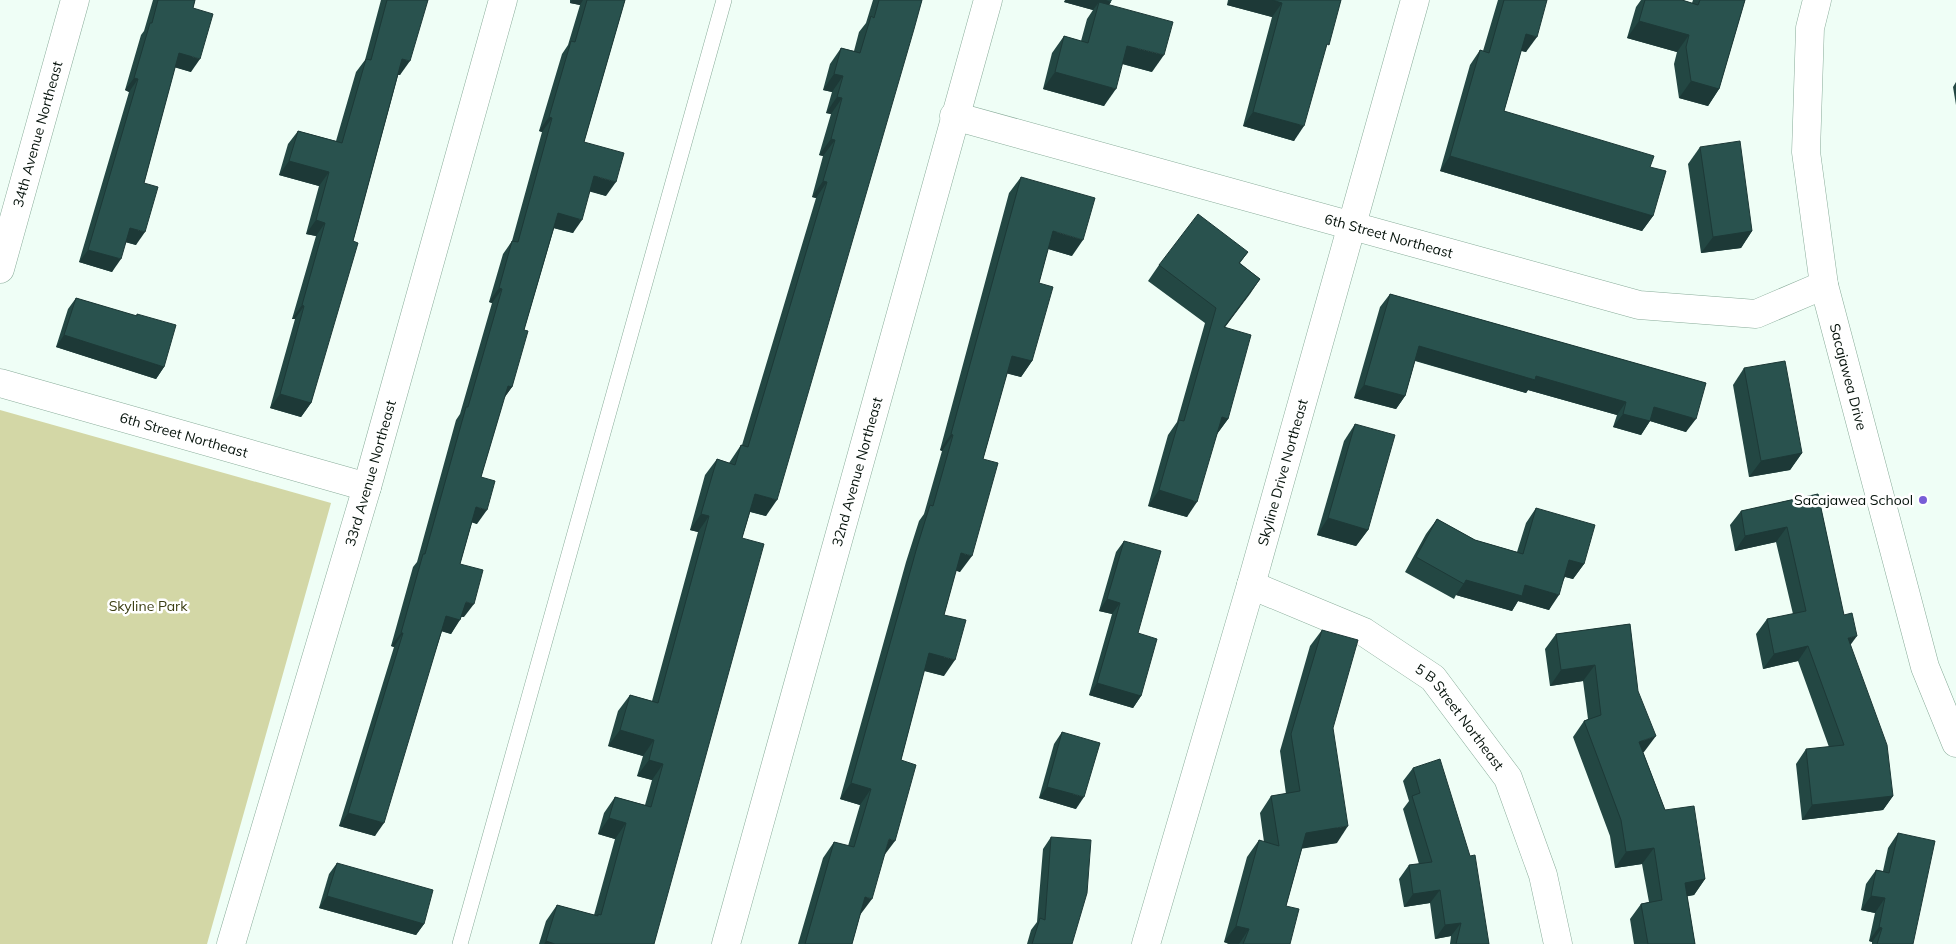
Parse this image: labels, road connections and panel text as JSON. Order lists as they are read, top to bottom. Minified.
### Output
{"streets":{"street":["34th Avenue Northeast","6th Street Northeast","Sacajawea Drive","32nd Avenue Northeast","33rd Avenue Northeast","Skyline Drive Northeast","5 B Street Northeast"]},"crossings":[["6th Street Northeast","Sacajawea Drive"],["6th Street Northeast","32nd Avenue Northeast"],["6th Street Northeast","33rd Avenue Northeast"],["6th Street Northeast","Skyline Drive Northeast"],["Skyline Drive Northeast","5 B Street Northeast"]],"parks":["Skyline Park"],"places":["Sacajawea School"]}
